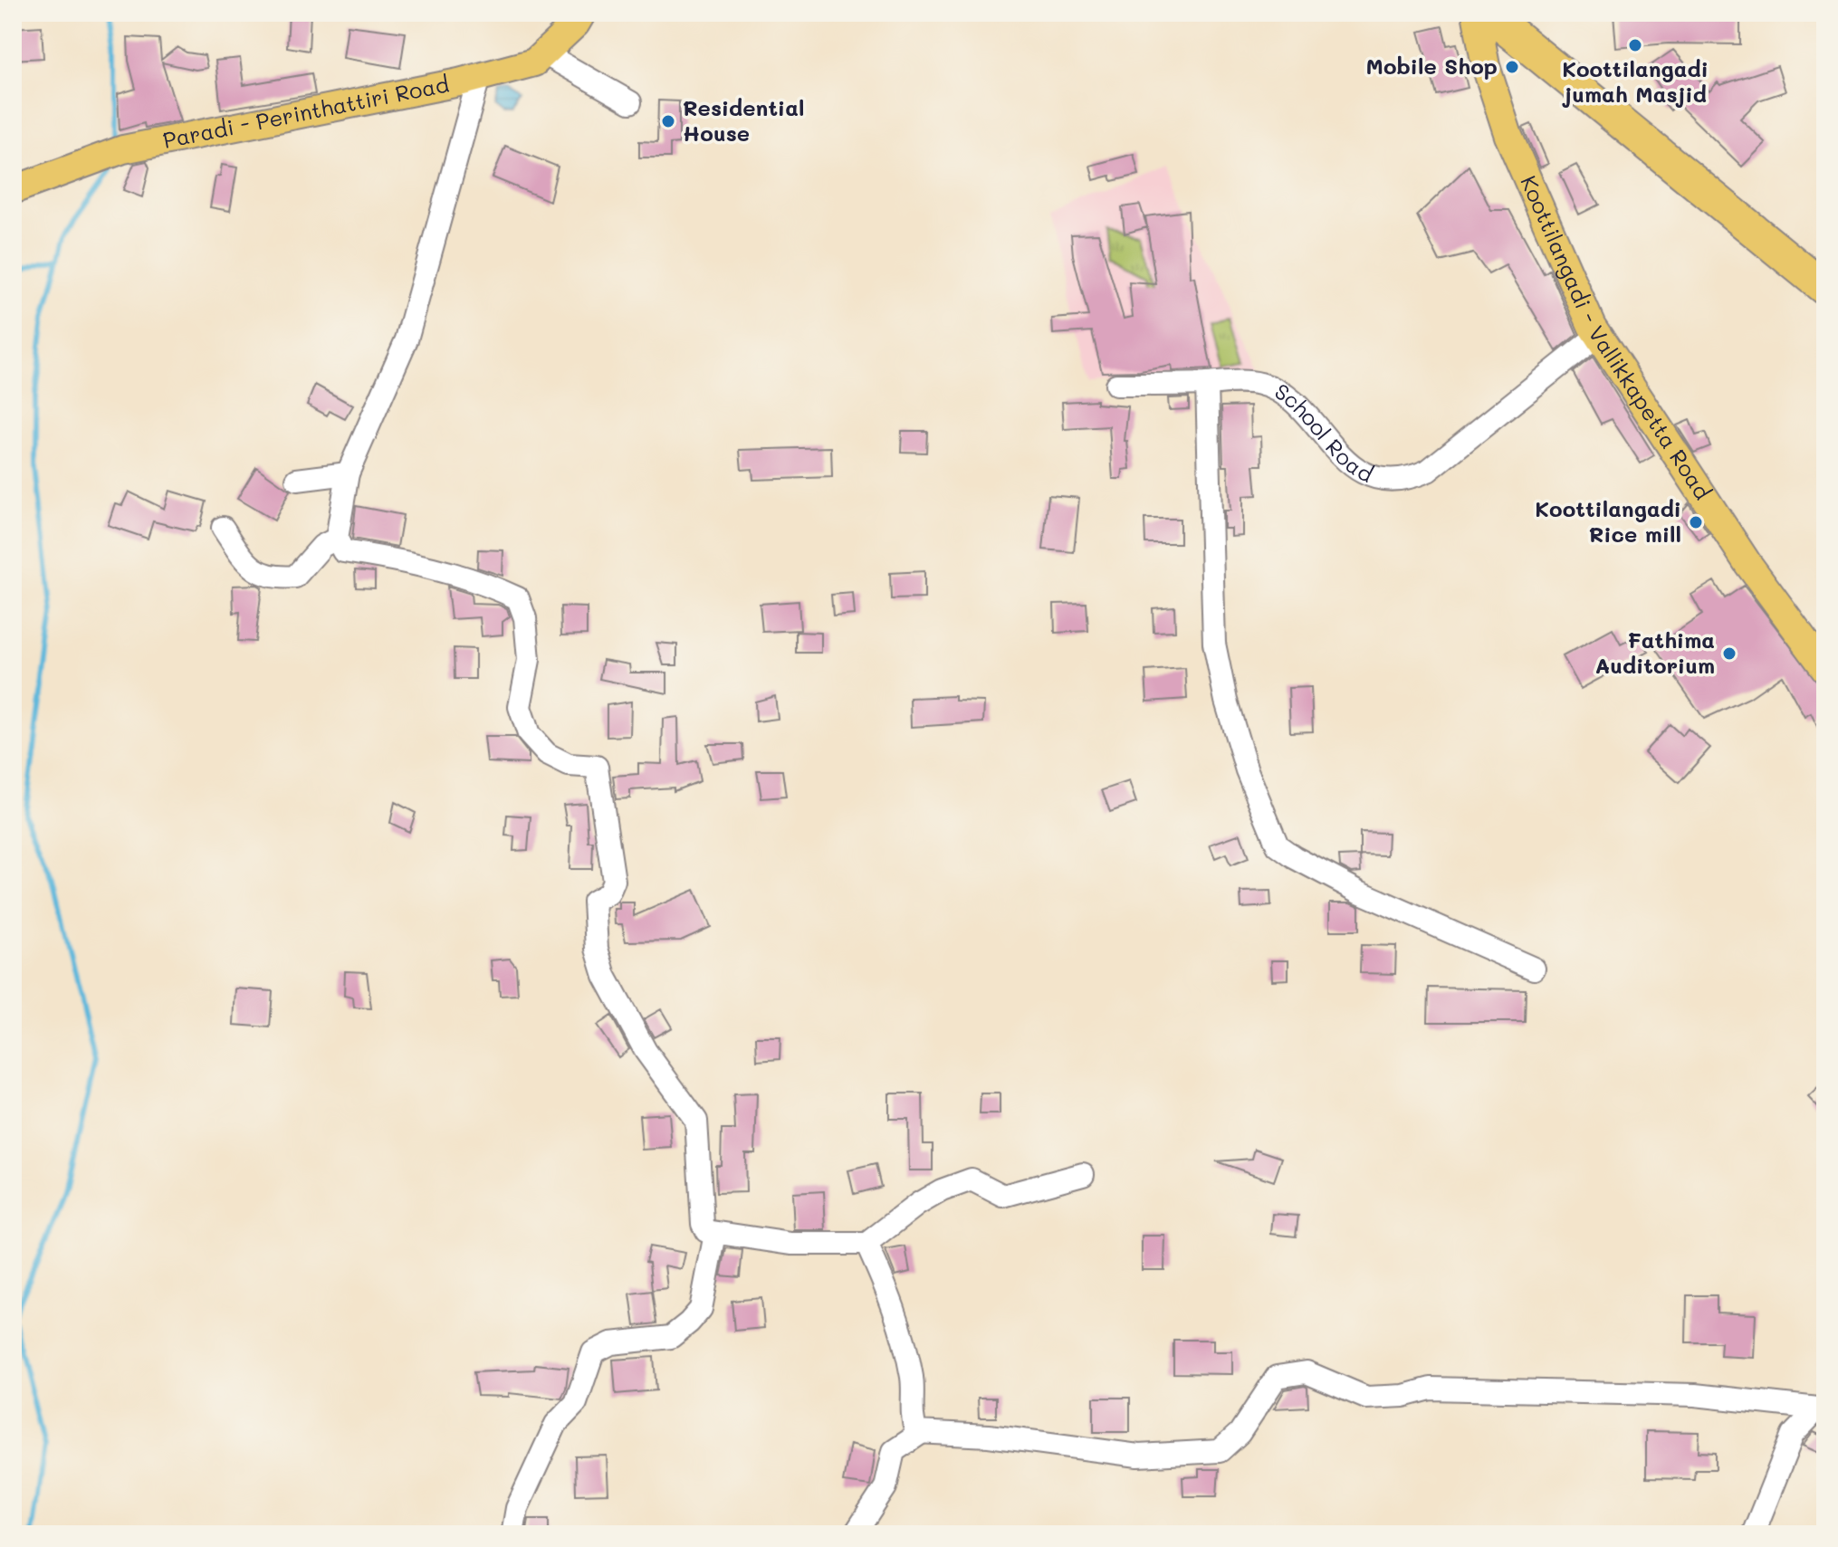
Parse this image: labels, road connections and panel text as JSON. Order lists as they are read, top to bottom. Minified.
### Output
{"streets":{"main road":["Paradi - Perinthattiri Road","Koottilangadi - Vallikkapetta Road"],"street":["School Road"]},"crossings":[["Koottilangadi - Vallikkapetta Road","School Road"]],"places":["Koottilangadi jumah Masjid","Mobile Shop","Residential House","Koottilangadi Rice mill","Fathima Auditorium"]}
